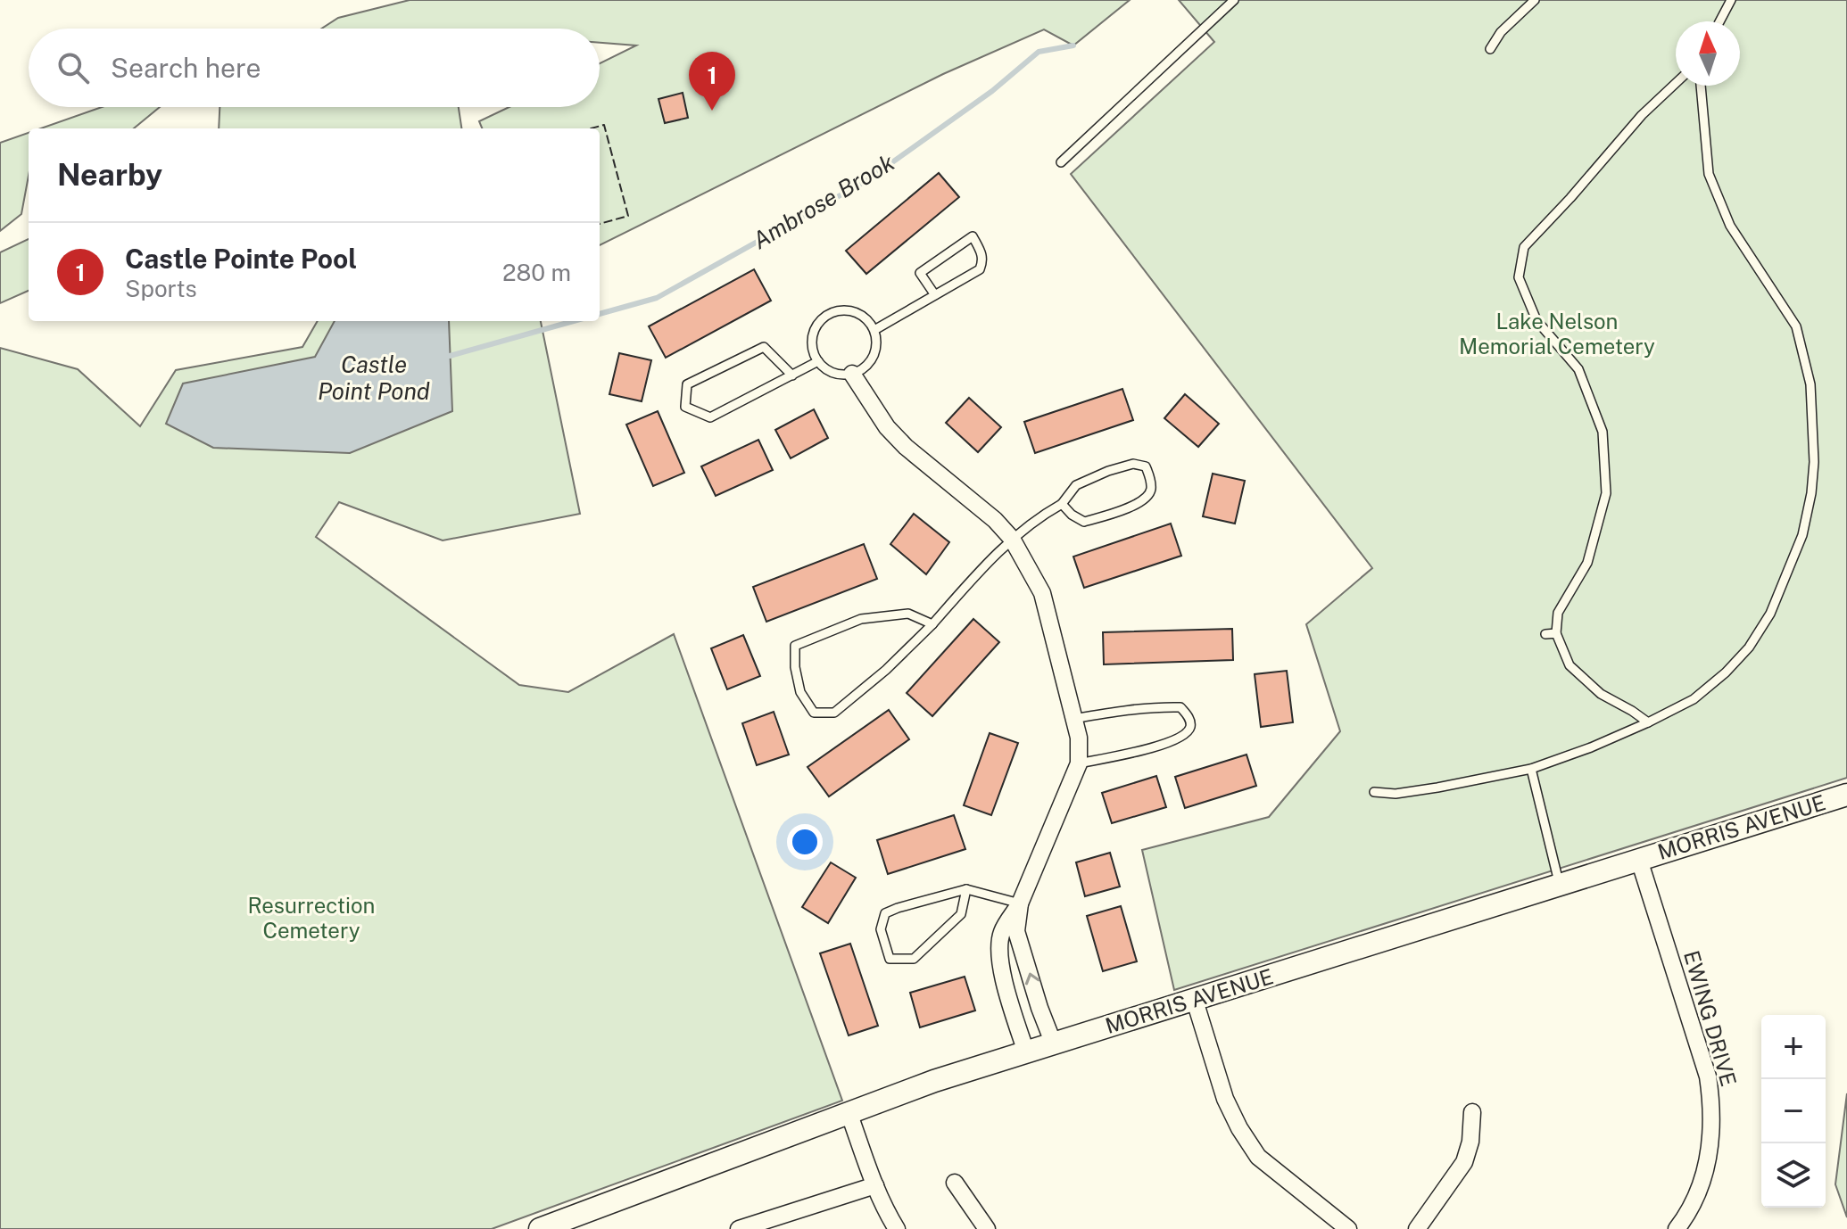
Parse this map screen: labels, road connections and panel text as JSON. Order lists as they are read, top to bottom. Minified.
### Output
{"streets":{"street":["MORRIS AVENUE","EWING DRIVE"]},"crossings":[["MORRIS AVENUE","EWING DRIVE"]],"water":["Ambrose Brook","Castle Point Pond"],"parks":["Lake Nelson Memorial Cemetery","Resurrection Cemetery"],"north":"top","page":{"search":"Search here","pins":"1","heading":"Nearby","list":[{"mark":"1","name":"Castle Pointe Pool","note":"Sports","value":"280 m"}],"map_buttons":["+","−"]}}
